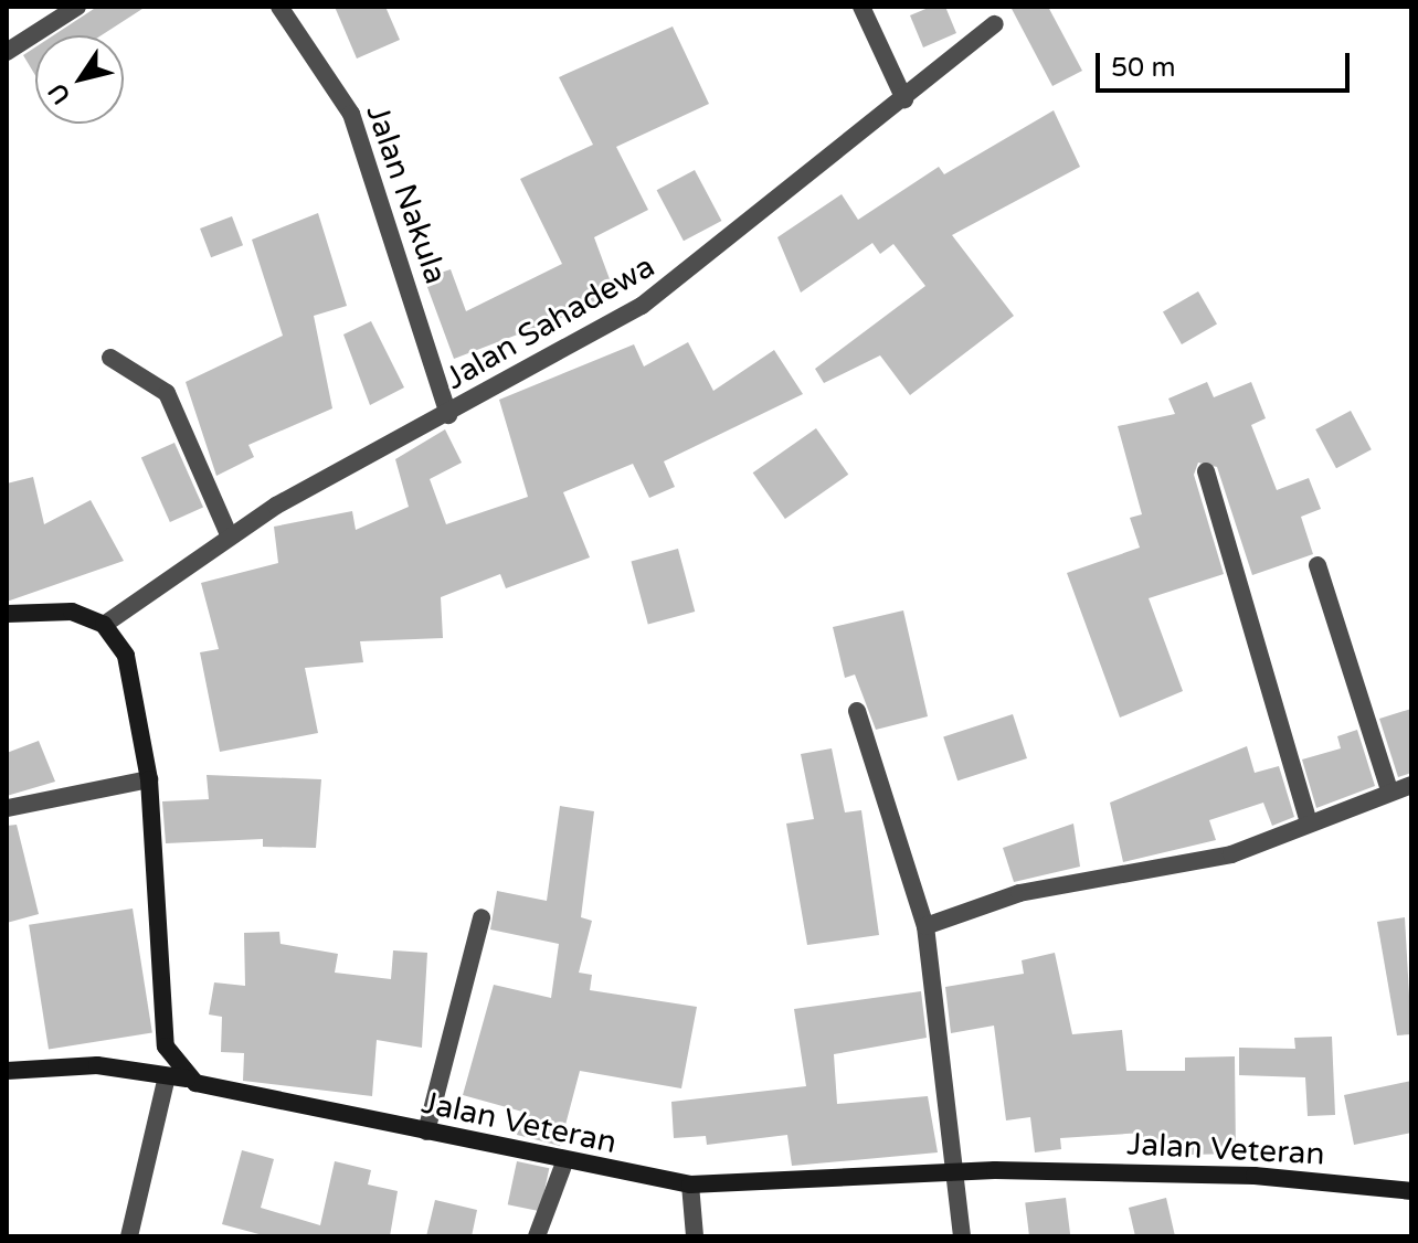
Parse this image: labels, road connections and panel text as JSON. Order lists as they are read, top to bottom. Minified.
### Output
{"streets":{"street":["Jalan Nakula","Jalan Sahadewa","Jalan Veteran"]},"crossings":[["Jalan Nakula","Jalan Sahadewa"]],"scale_bar":"50 m","north":"bottom left"}
